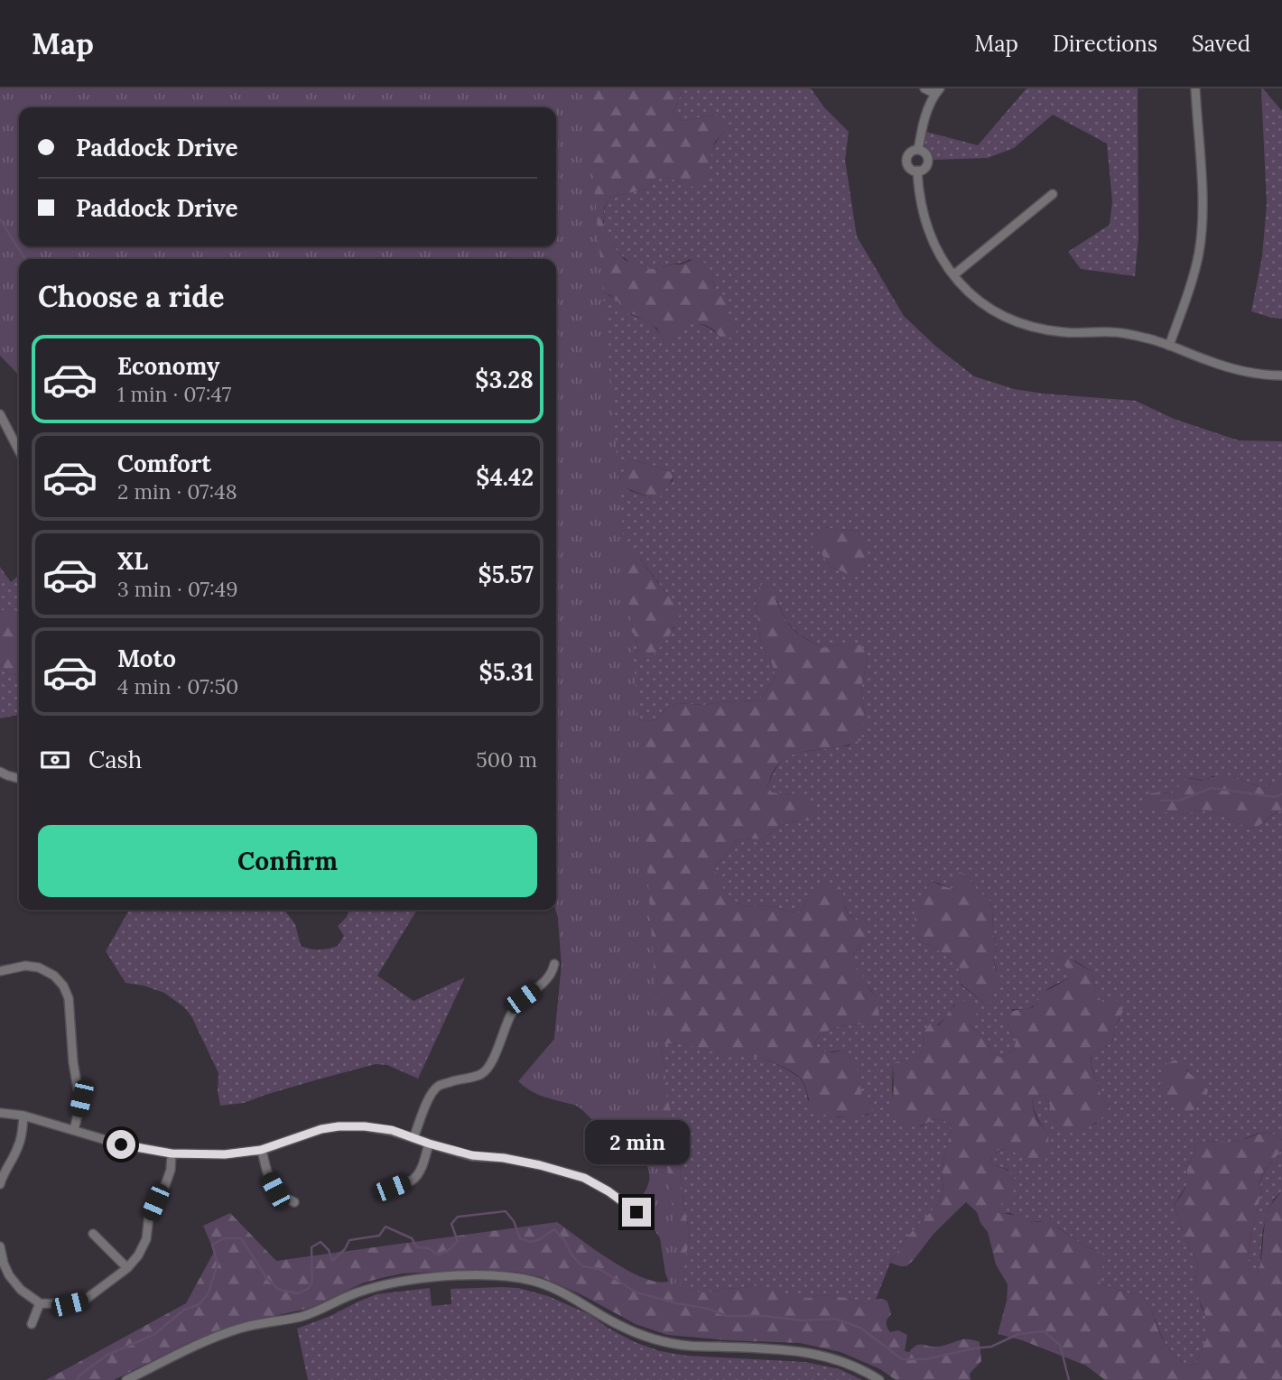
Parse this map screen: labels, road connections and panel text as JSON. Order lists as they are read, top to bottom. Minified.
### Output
{"page":{"header":"Map","nav":["Map","Directions","Saved"],"banner":["Paddock Drive","Paddock Drive"],"heading":"Choose a ride","list":[{"name":"Economy","note":"1 min · 07:47","value":"$3.28"},{"name":"Comfort","note":"2 min · 07:48","value":"$4.42"},{"name":"XL","note":"3 min · 07:49","value":"$5.57"},{"name":"Moto","note":"4 min · 07:50","value":"$5.31"}],"pay":["Cash","500 m"],"buttons":"Confirm","bubble":"2 min"}}
